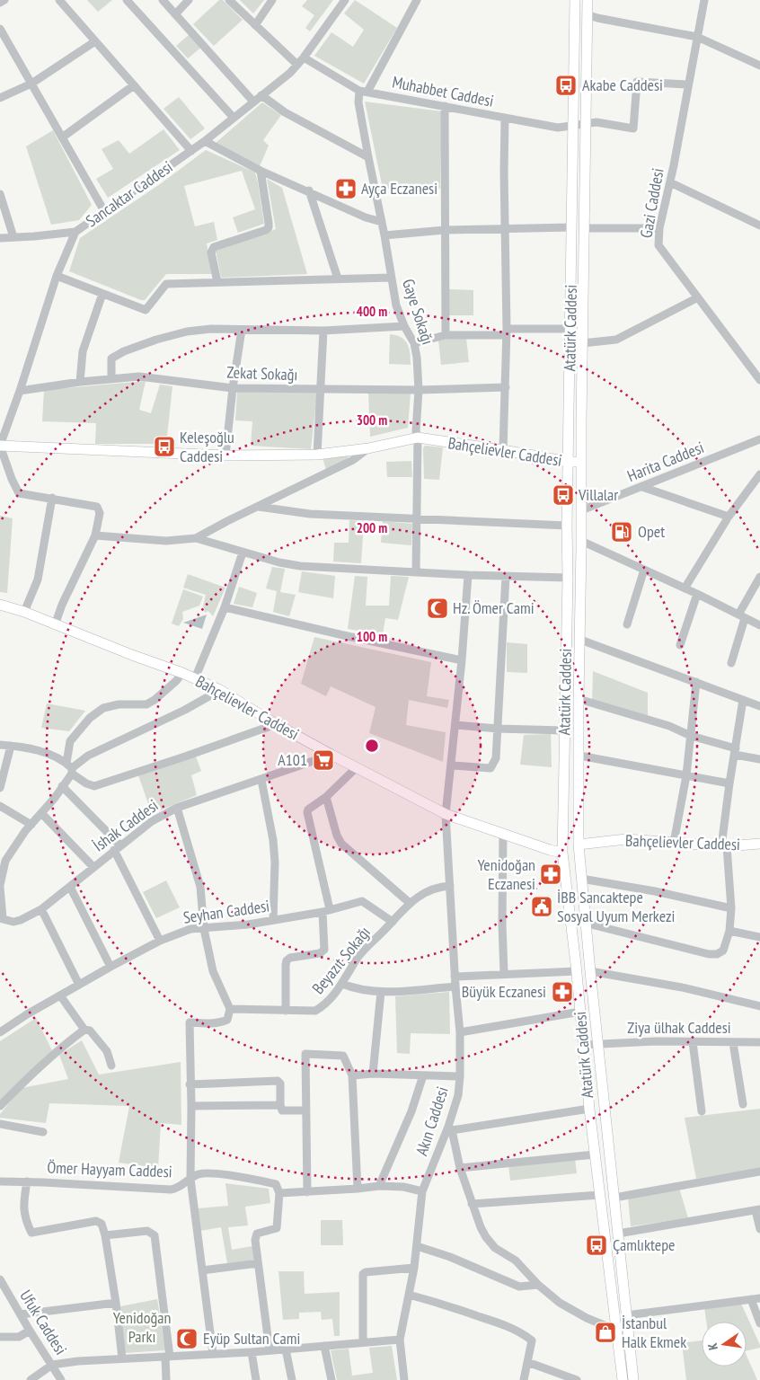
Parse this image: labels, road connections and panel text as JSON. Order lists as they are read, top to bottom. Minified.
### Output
{"streets":{"main road":["Atatürk Caddesi","Bahçelievler Caddesi"],"street":["Muhabbet Caddesi","Sancaktar Caddesi","Gazi Caddesi","Gaye Sokağı","Zekat Sokağı","Harita Caddesi","İshak Caddesi","Seyhan Caddesi","Beyazıt Sokağı","Ziya ülhak Caddesi","Akın Caddesi","Ömer Hayyam Caddesi","Ufuk Caddesi"]},"crossings":[["Muhabbet Caddesi","Sancaktar Caddesi"],["Muhabbet Caddesi","Gazi Caddesi"],["Muhabbet Caddesi","Gaye Sokağı"],["Muhabbet Caddesi","Atatürk Caddesi"],["Sancaktar Caddesi","Zekat Sokağı"],["Sancaktar Caddesi","Bahçelievler Caddesi"],["Gaye Sokağı","Zekat Sokağı"],["Gaye Sokağı","Bahçelievler Caddesi"],["Atatürk Caddesi","Bahçelievler Caddesi"],["Atatürk Caddesi","Harita Caddesi"],["Atatürk Caddesi","Ziya ülhak Caddesi"],["Bahçelievler Caddesi","İshak Caddesi"],["Bahçelievler Caddesi","Akın Caddesi"],["Seyhan Caddesi","Beyazıt Sokağı"],["Beyazıt Sokağı","Akın Caddesi"]],"parks":["Yenidoğan Parkı"],"places":{"bus stop":["Akabe Caddesi","Keleşoğlu Caddesi","Villalar","Çamlıktepe"],"pharmacy":["Ayça Eczanesi","Yenidoğan Eczanesi","Büyük Eczanesi"],"fuel station":["Opet"],"mosque":["Hz. Ömer Cami","Eyüp Sultan Cami"],"supermarket":["A101"],"public building":["İBB Sancaktepe Sosyal Uyum Merkezi"],"shop":["İstanbul Halk Ekmek"]},"north":"left","rings":["400 m","300 m","200 m","100 m"]}
